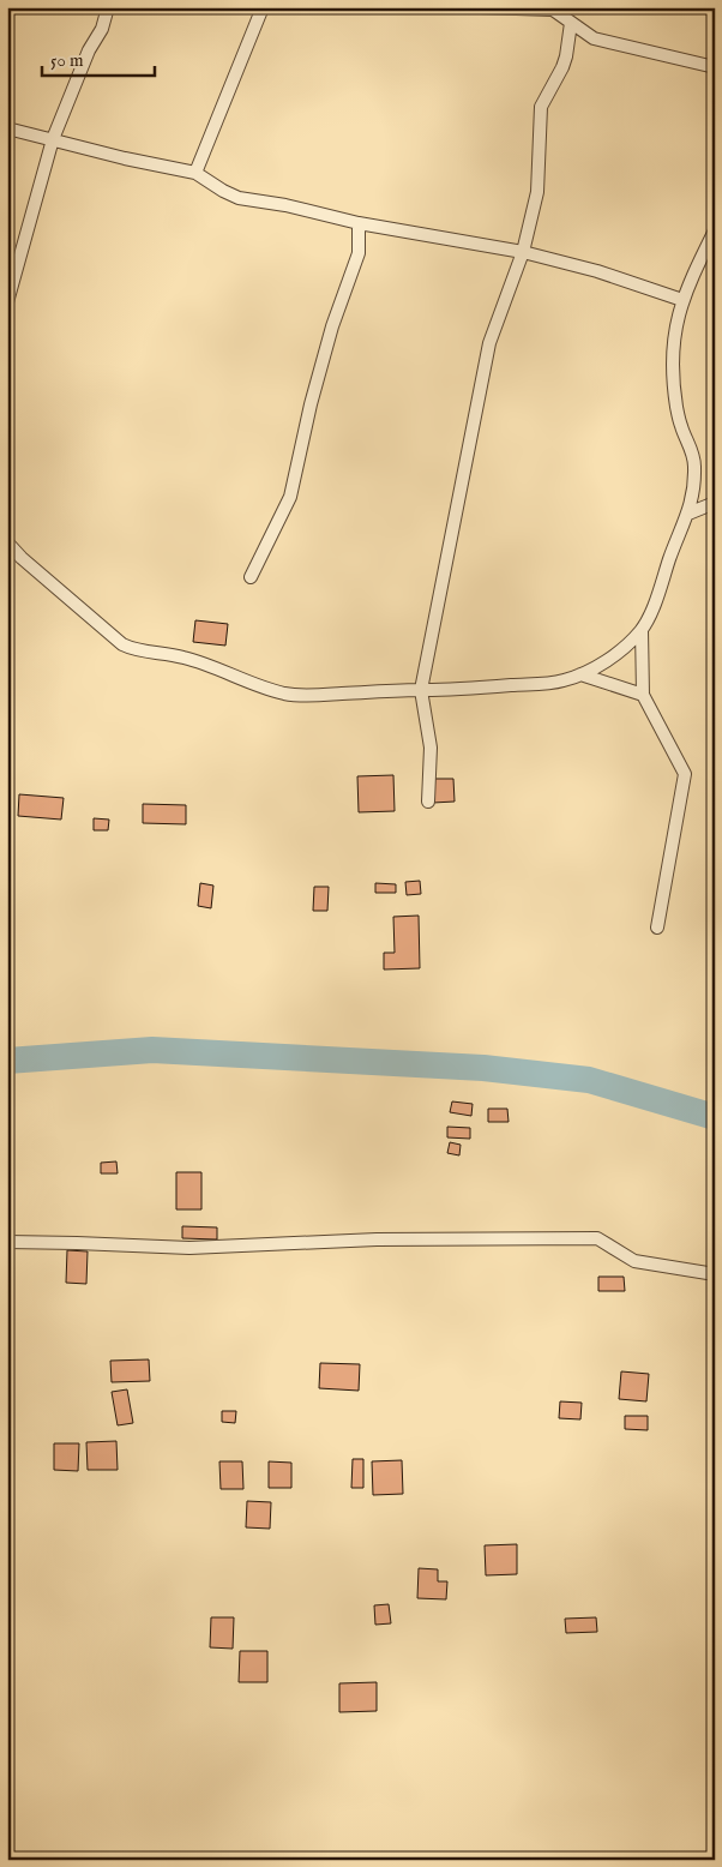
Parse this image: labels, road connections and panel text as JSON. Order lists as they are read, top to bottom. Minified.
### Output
{"scale_bar":"50 m"}
